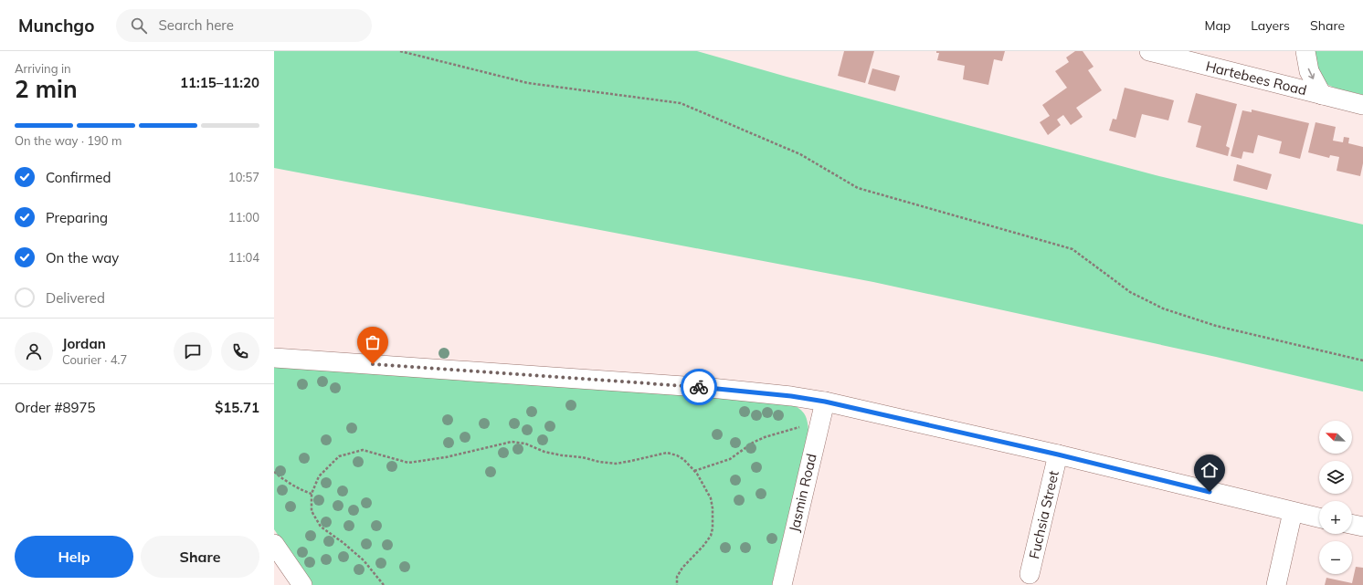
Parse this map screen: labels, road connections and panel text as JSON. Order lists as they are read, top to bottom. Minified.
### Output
{"streets":{"street":["Hartebees Road","Jasmin Road","Fuchsia Street"]},"crossings":[["Jasmin Road","Fuchsia Street"]],"north":"top left","page":{"header":"Munchgo","search":"Search here","nav":["Map","Layers","Share"],"heading":["2 min","Arriving in","11:15–11:20"],"panel":["Jordan","Courier · 4.7","Order #8975","$15.71"],"bar":"On the way · 190 m","list":[["Confirmed","10:57"],["Preparing","11:00"],["On the way","11:04"],"Delivered"],"map_buttons":["+","−"],"buttons":["Help","Share"]}}
